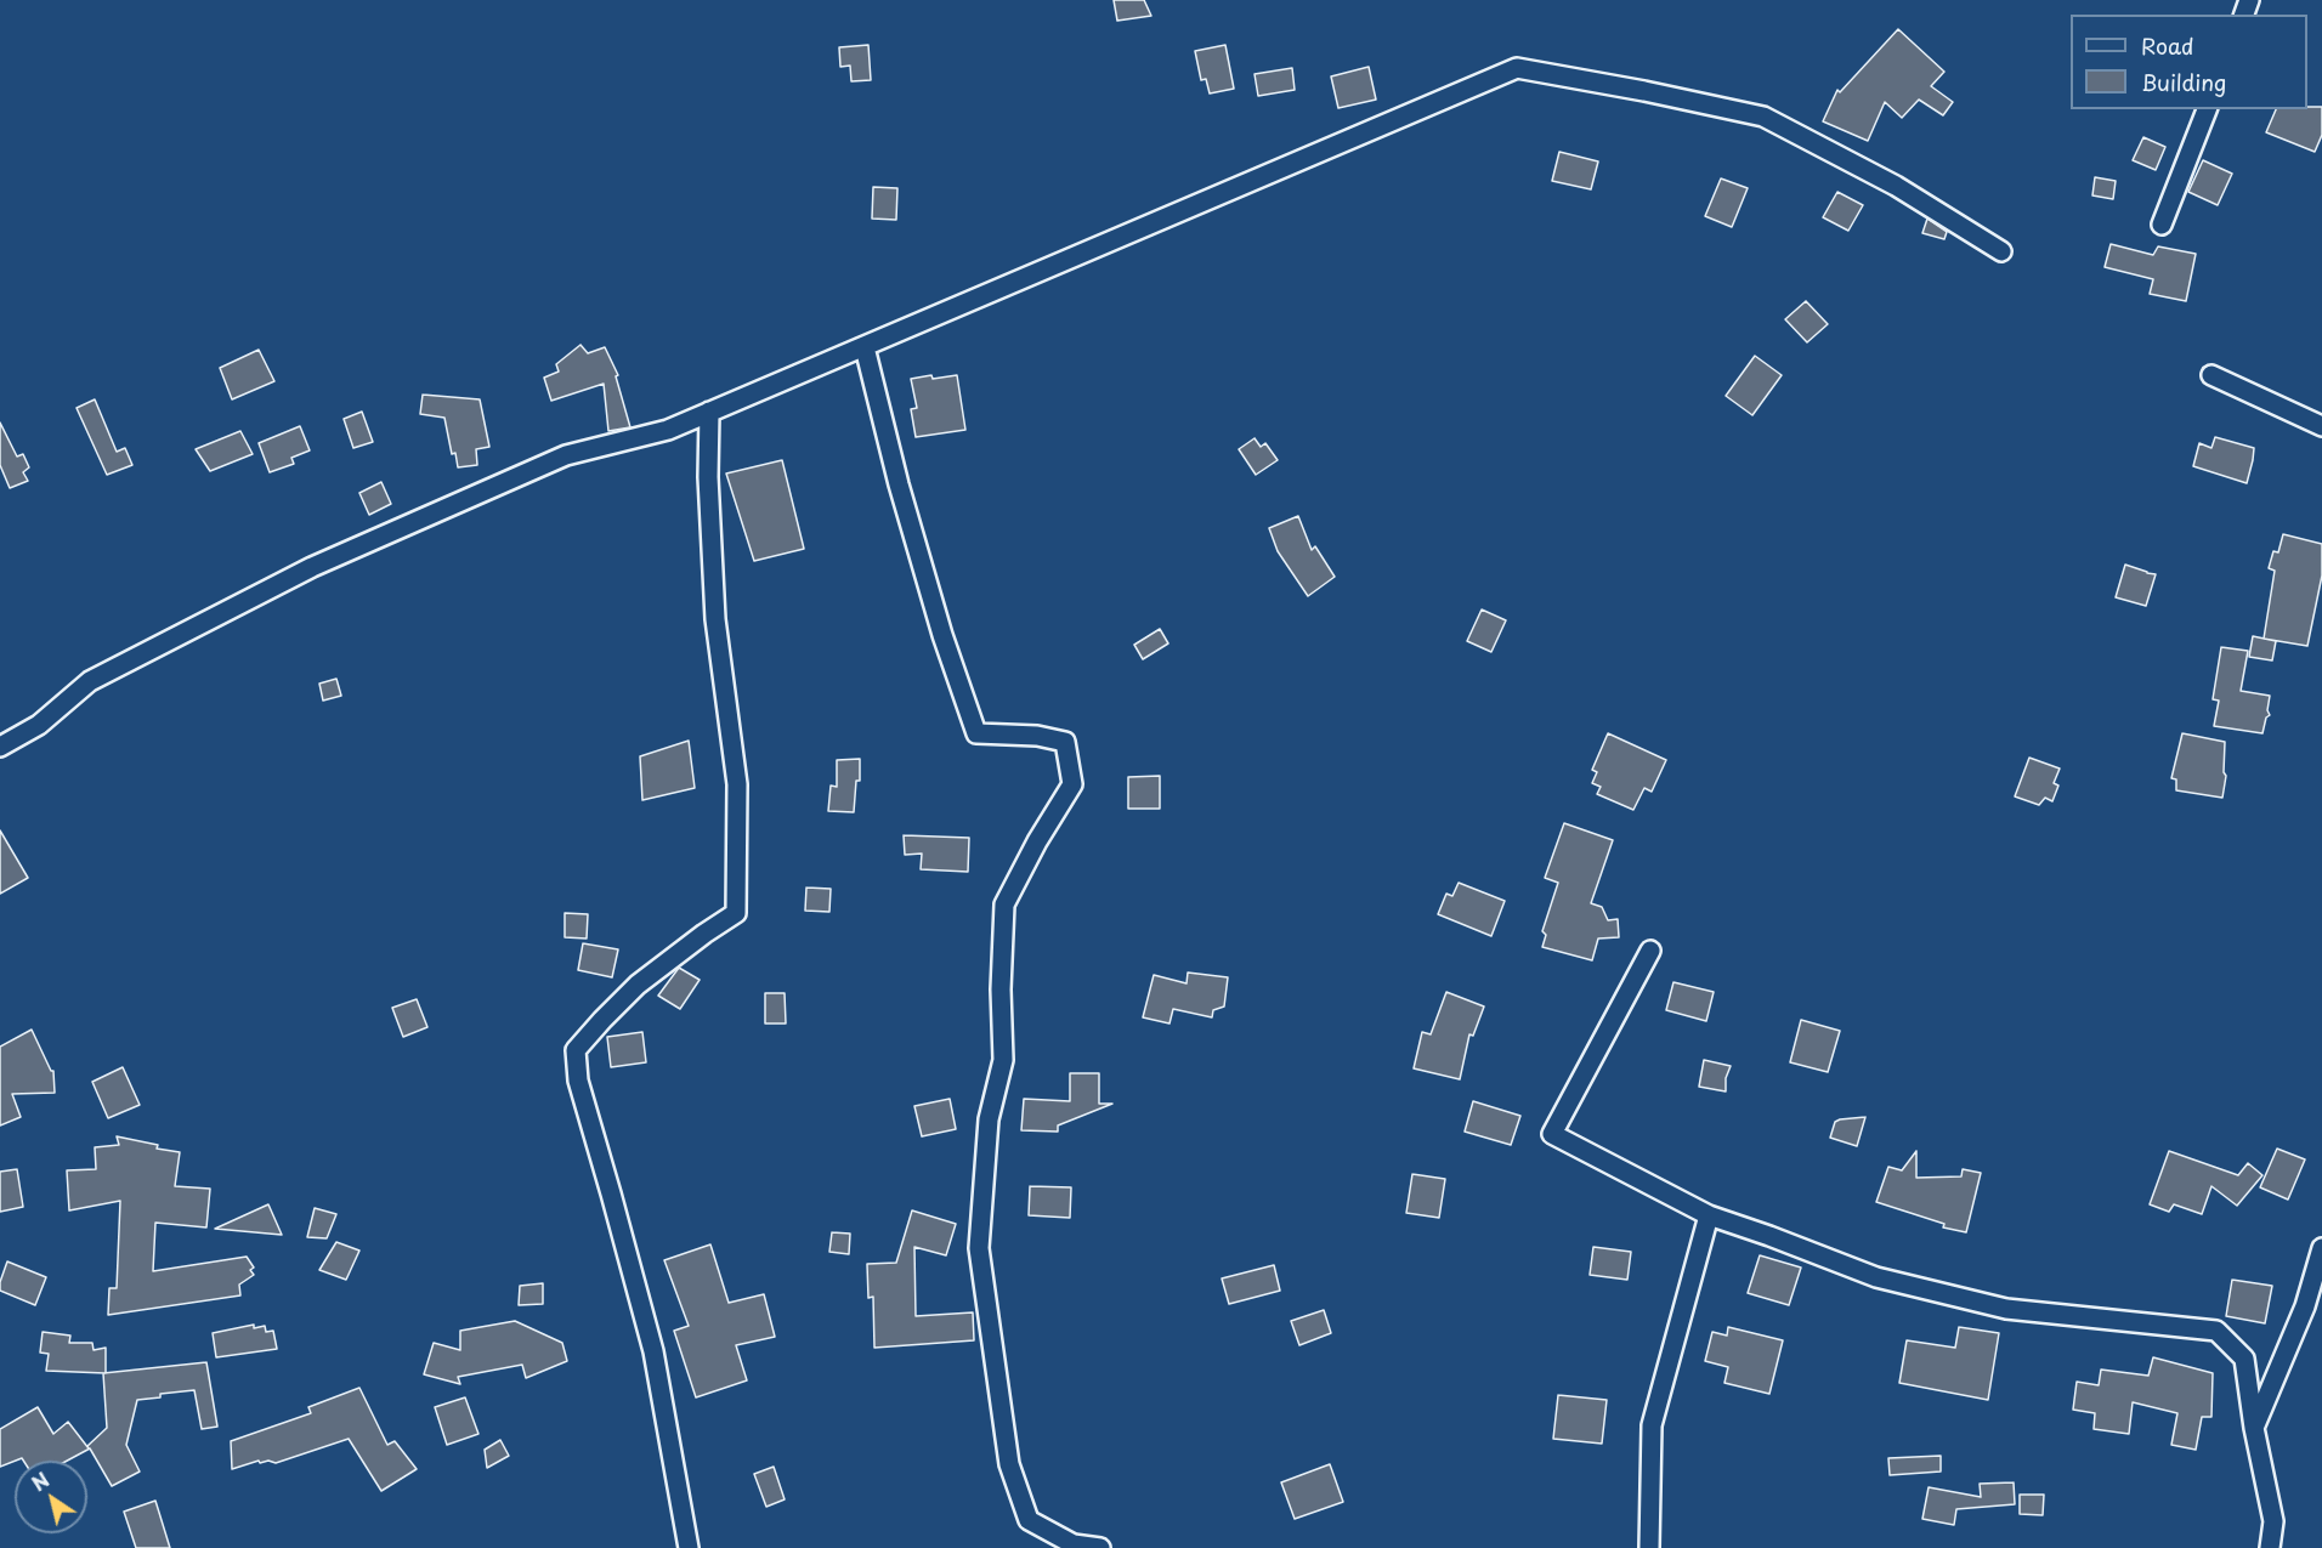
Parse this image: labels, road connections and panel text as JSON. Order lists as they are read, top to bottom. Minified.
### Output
{"legend":["Road","Building"],"north":"top left"}
